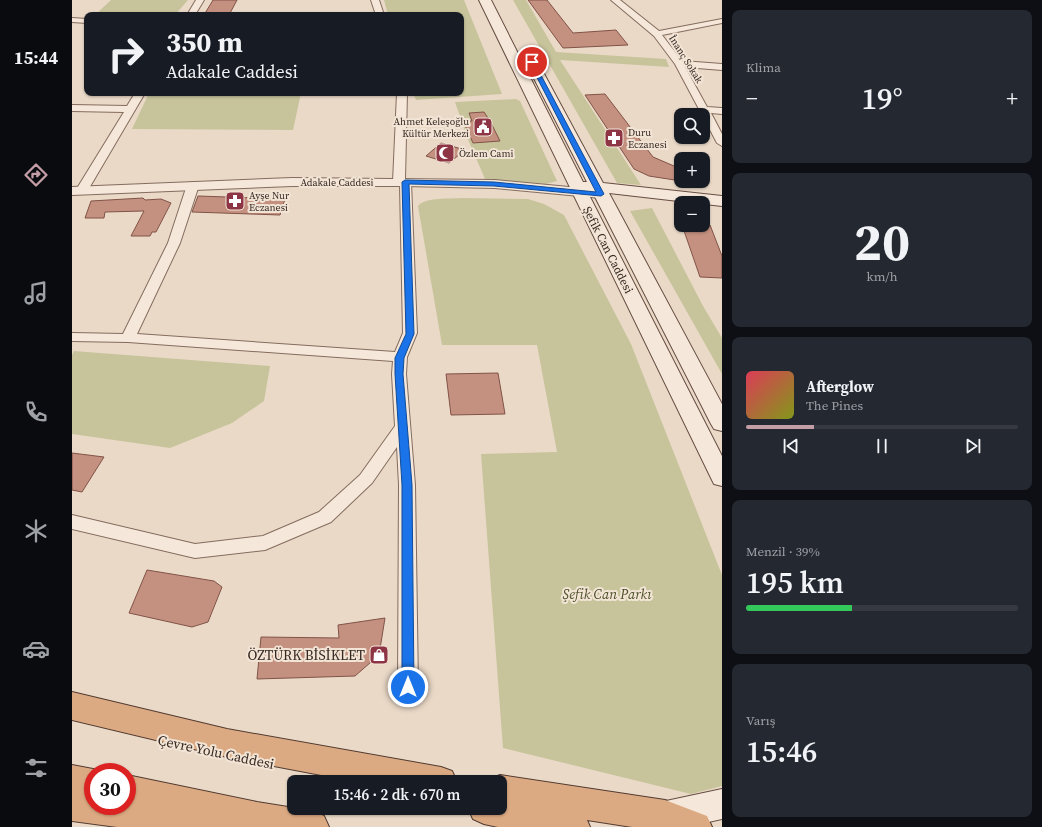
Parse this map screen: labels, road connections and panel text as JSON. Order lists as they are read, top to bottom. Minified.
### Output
{"streets":{"highway":["Çevre Yolu Caddesi"],"main road":["Şefik Can Caddesi"],"street":["İnanç Sokak","Adakale Caddesi"]},"crossings":[["Adakale Caddesi","Şefik Can Caddesi"]],"parks":["Şefik Can Parkı"],"places":{"public building":["Ahmet Keleşoğlu Kültür Merkezi"],"pharmacy":["Duru Eczanesi","Ayşe Nur Eczanesi"],"mosque":["Özlem Cami"],"shop":["ÖZTÜRK BİSİKLET"]},"page":{"tabs":"15:44","tile":["Klima",["20","km/h"],["Menzil · 39%","195 km"],["Varış","15:46"]],"turn":["350 m","Adakale Caddesi"],"heat":["−","19°","+"],"map_buttons":["+","−"],"song":["Afterglow","The Pines"],"limit":"30","trip":"15:46 · 2 dk · 670 m"}}
